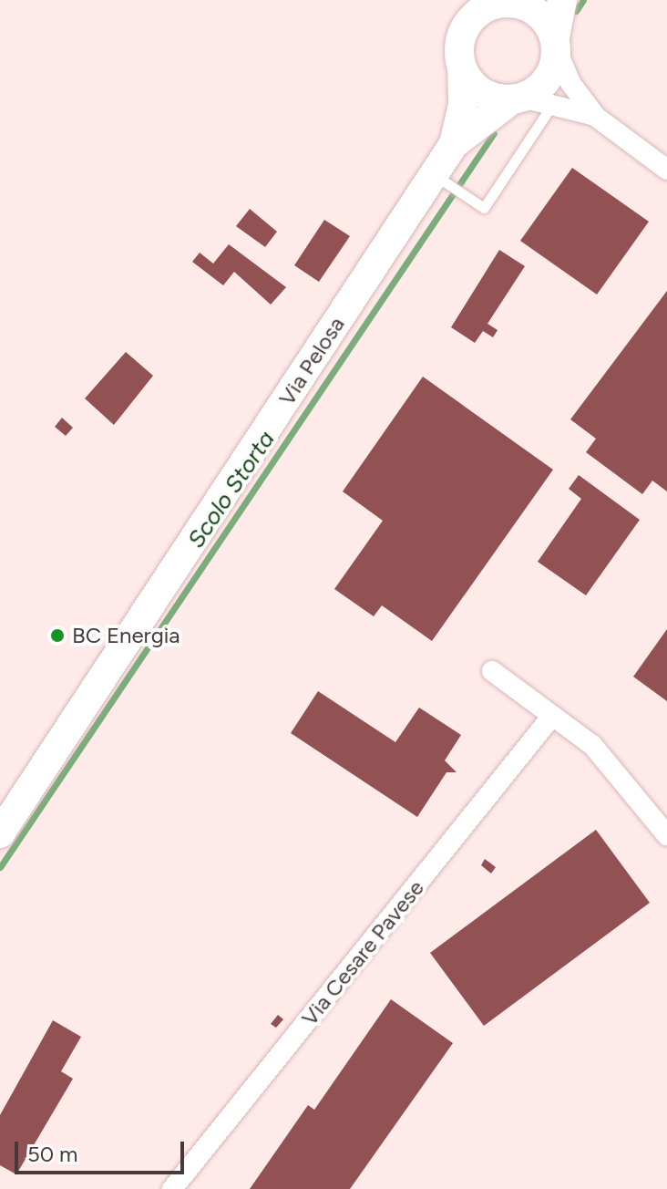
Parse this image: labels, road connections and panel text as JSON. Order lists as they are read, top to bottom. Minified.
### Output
{"streets":{"main road":["Via Pelosa"],"street":["Via Cesare Pavese"]},"water":["Scolo Storta"],"places":["BC Energia"],"scale_bar":"50 m"}
